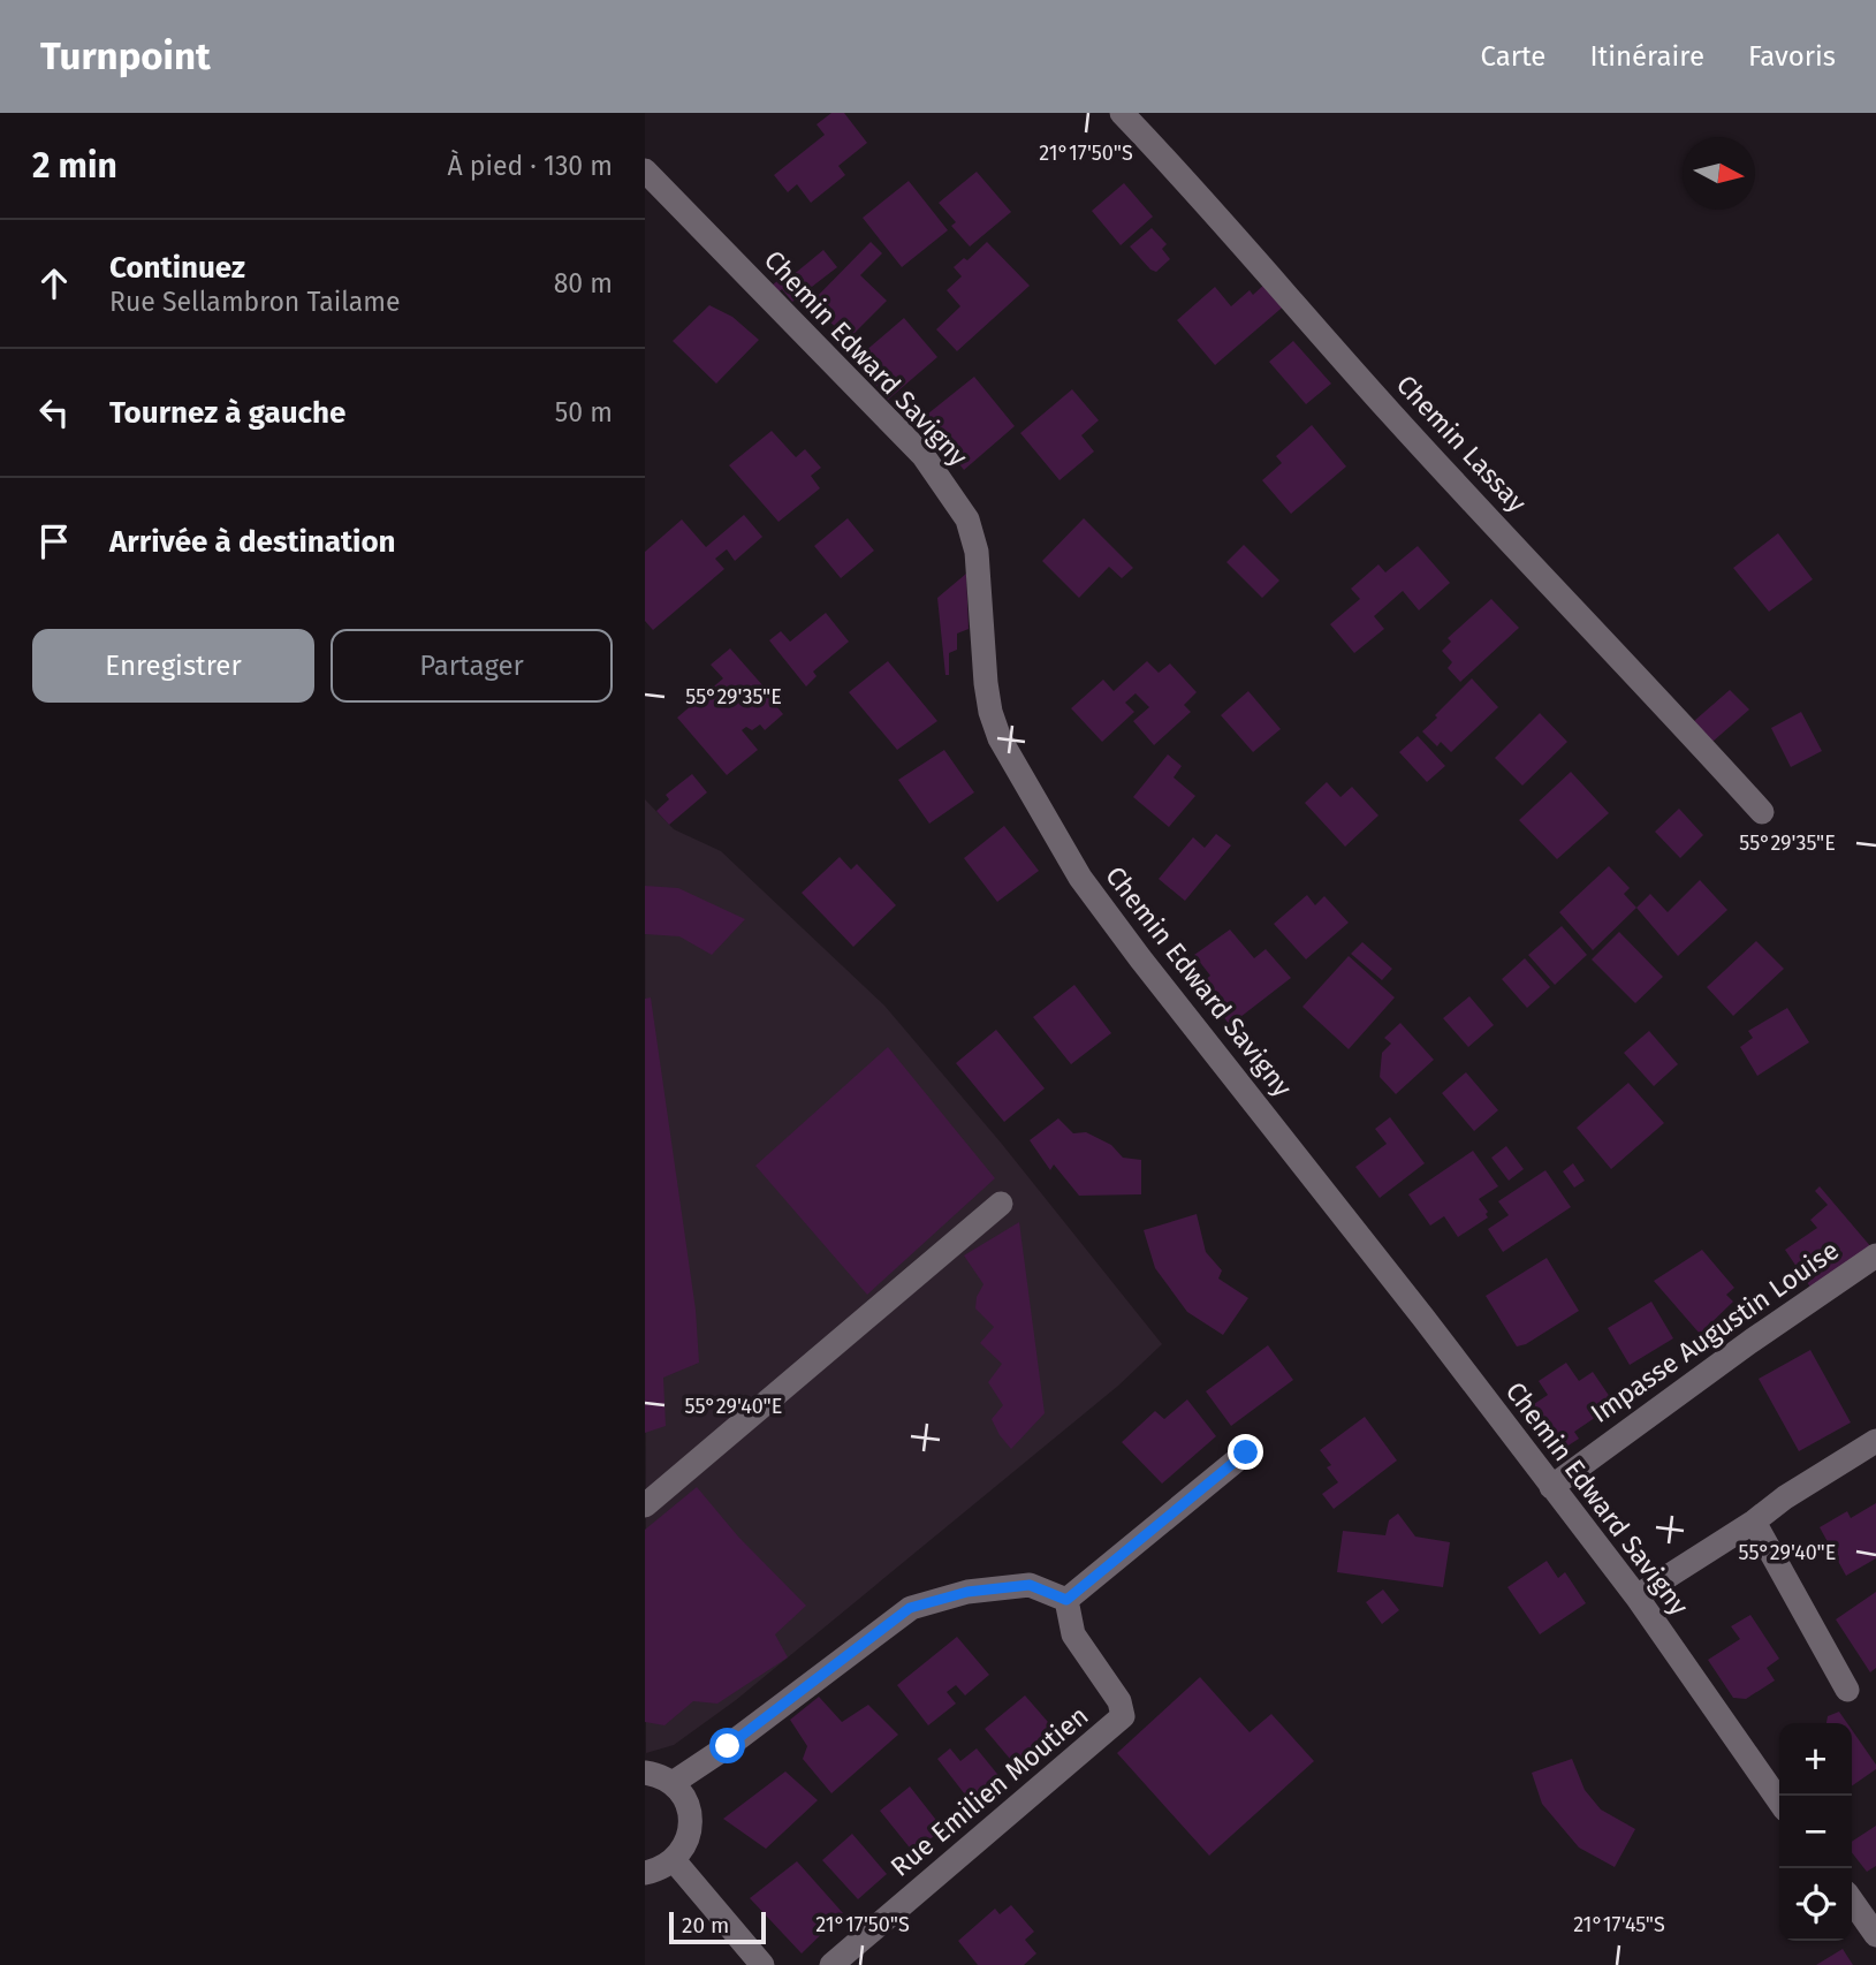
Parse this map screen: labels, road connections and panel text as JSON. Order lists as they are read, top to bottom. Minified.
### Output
{"streets":{"street":["Chemin Edward Savigny","Chemin Lassay","Impasse Augustin Louise","Rue Emilien Moutien"]},"crossings":[["Chemin Edward Savigny","Impasse Augustin Louise"]],"scale_bar":"20 m","north":"right","page":{"header":"Turnpoint","nav":["Carte","Itinéraire","Favoris"],"heading":["2 min","À pied · 130 m"],"list":[["Continuez","Rue Sellambron Tailame","80 m"],["Tournez à gauche","50 m"],"Arrivée à destination"],"buttons":["Enregistrer","Partager"],"map_buttons":["+","−"],"scale":"20 m"},"coordinates":["21°17'50\"S","55°29'35\"E","55°29'40\"E","21°17'45\"S"]}
